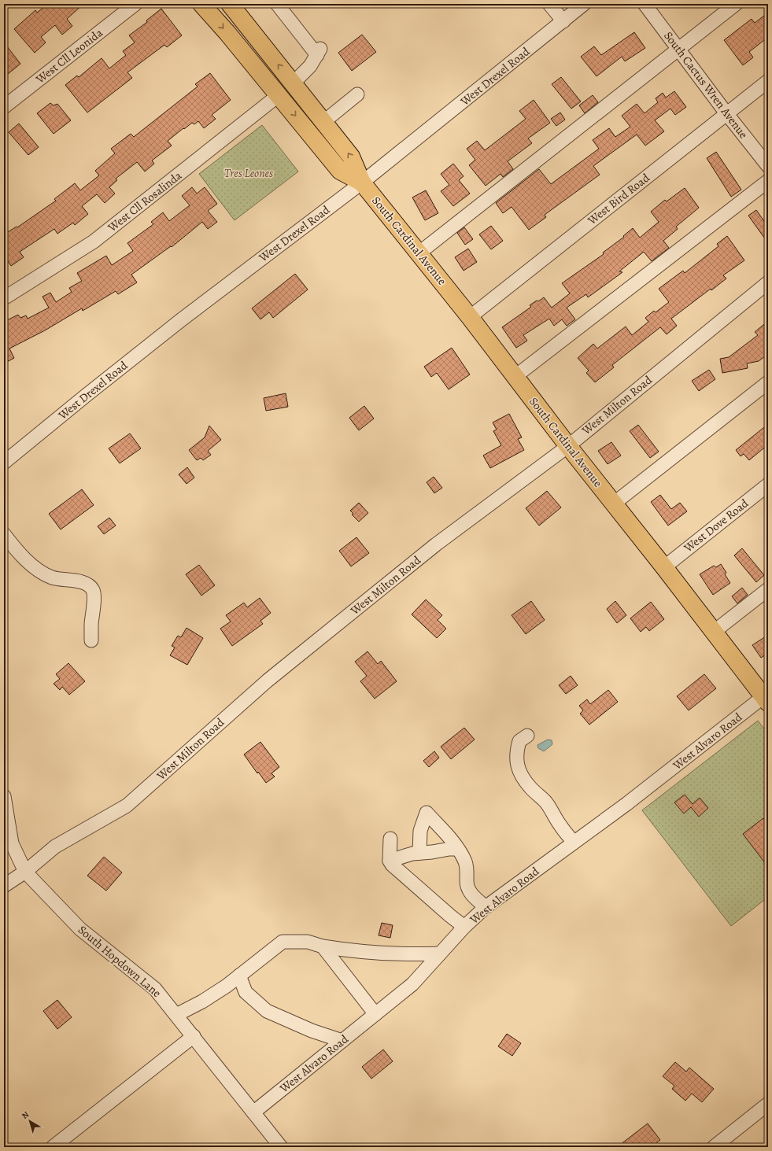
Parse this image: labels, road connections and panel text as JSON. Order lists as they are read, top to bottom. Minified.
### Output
{"streets":{"main road":["South Cardinal Avenue"],"street":["West Cll Leonida","West Drexel Road","South Cactus Wren Avenue","West Bird Road","West Cll Rosalinda","West Milton Road","West Dove Road","West Alvaro Road","South Hopdown Lane"]},"crossings":[["West Drexel Road","South Cardinal Avenue"],["South Cactus Wren Avenue","West Bird Road"],["West Bird Road","South Cardinal Avenue"],["West Cll Rosalinda","South Cardinal Avenue"],["South Cardinal Avenue","West Milton Road"],["South Cardinal Avenue","West Dove Road"],["South Cardinal Avenue","West Alvaro Road"],["West Milton Road","South Hopdown Lane"],["West Alvaro Road","South Hopdown Lane"]],"parks":["Tres Leones"],"north":"top left"}
